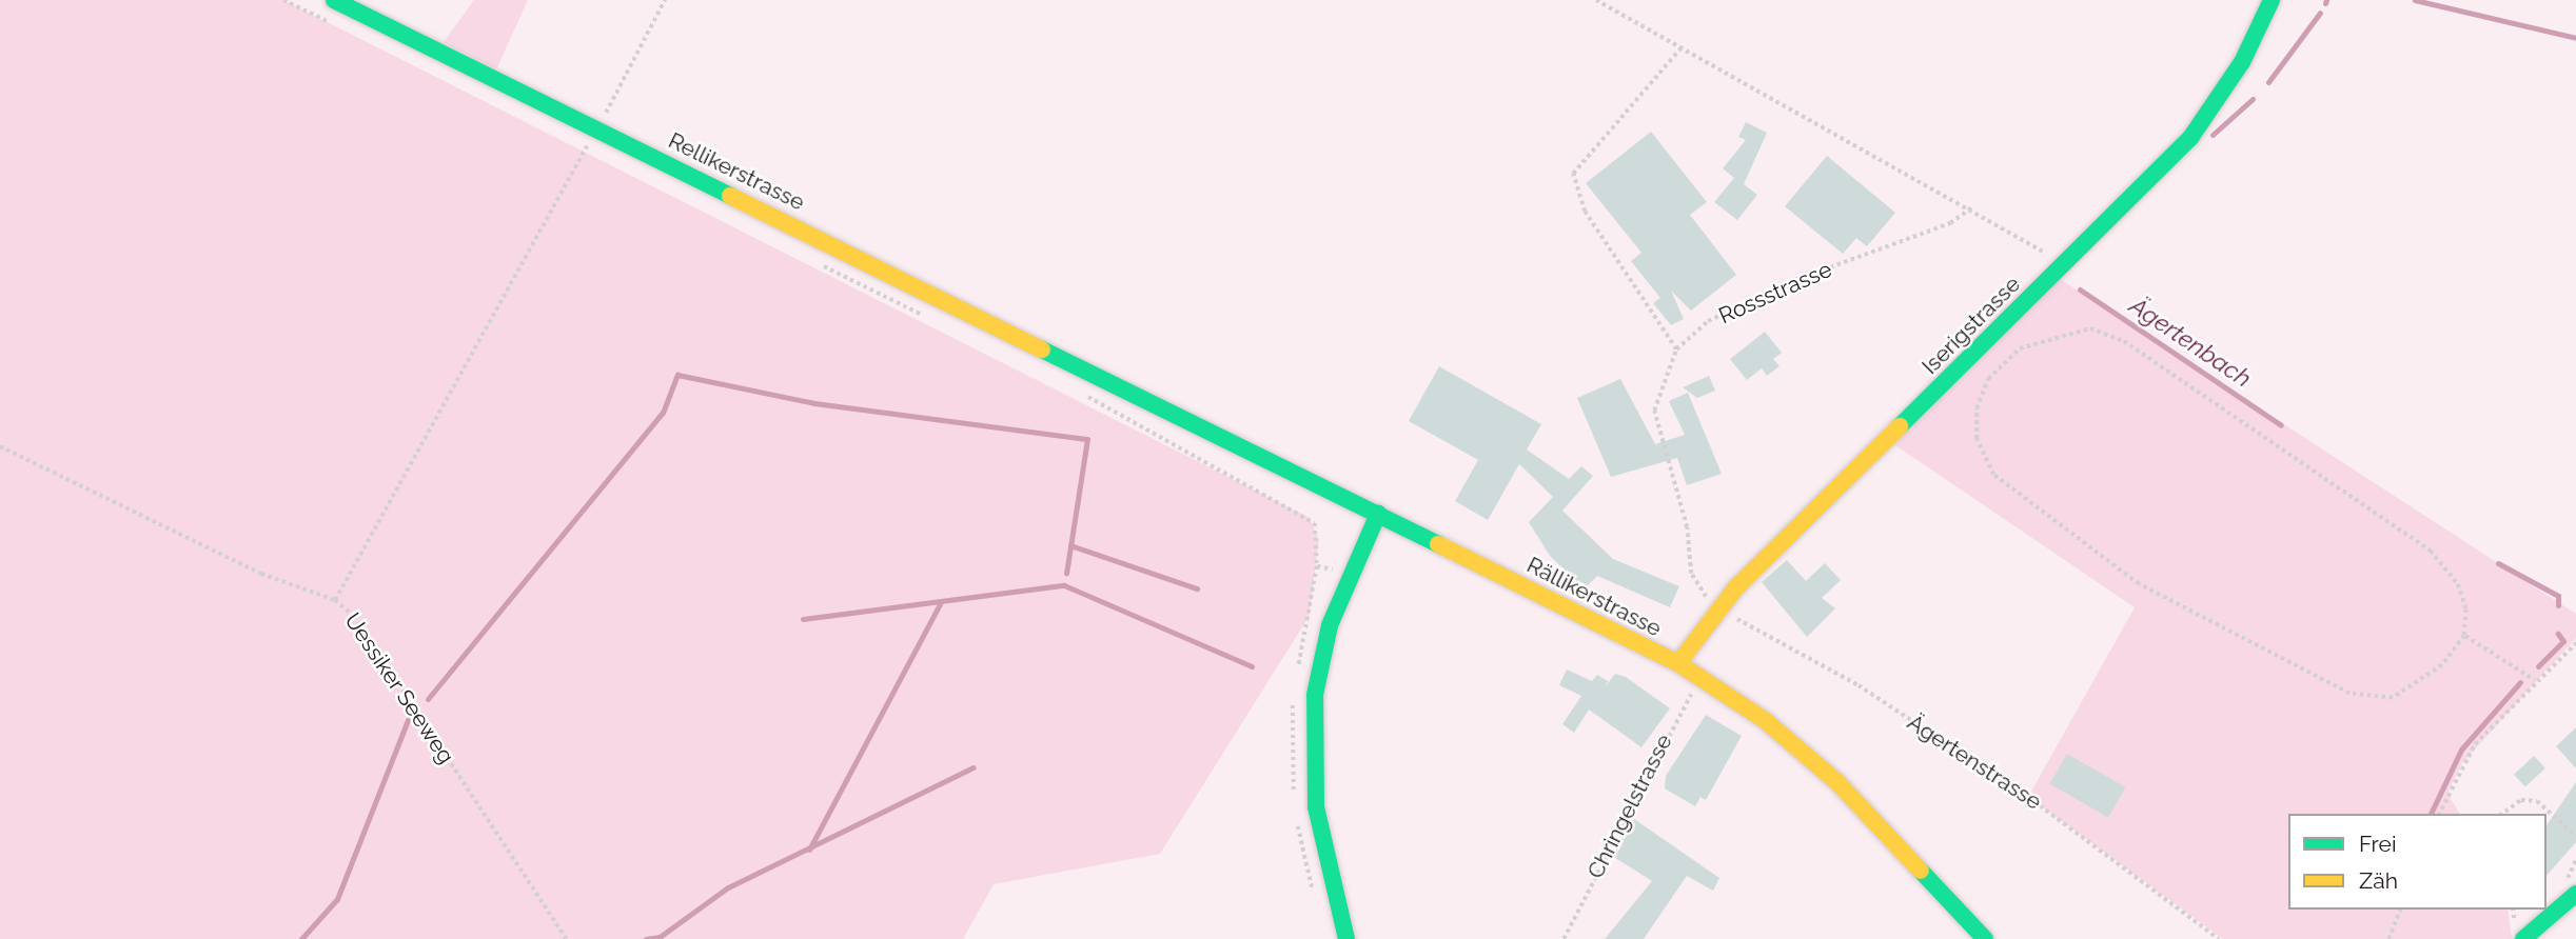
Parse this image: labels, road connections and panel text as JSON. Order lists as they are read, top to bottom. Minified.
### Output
{"streets":{"main road":["Rellikerstrasse","Iserigstrasse","Rällikerstrasse"],"path":["Rossstrasse","Uessiker Seeweg","Ägertenstrasse","Chringelstrasse"]},"crossings":[["Rellikerstrasse","Rällikerstrasse"],["Rossstrasse","Iserigstrasse"],["Rossstrasse","Ägertenstrasse"],["Iserigstrasse","Rällikerstrasse"],["Iserigstrasse","Ägertenstrasse"],["Rällikerstrasse","Chringelstrasse"]],"water":["Ägertenbach"],"legend":["Frei","Zäh"]}
